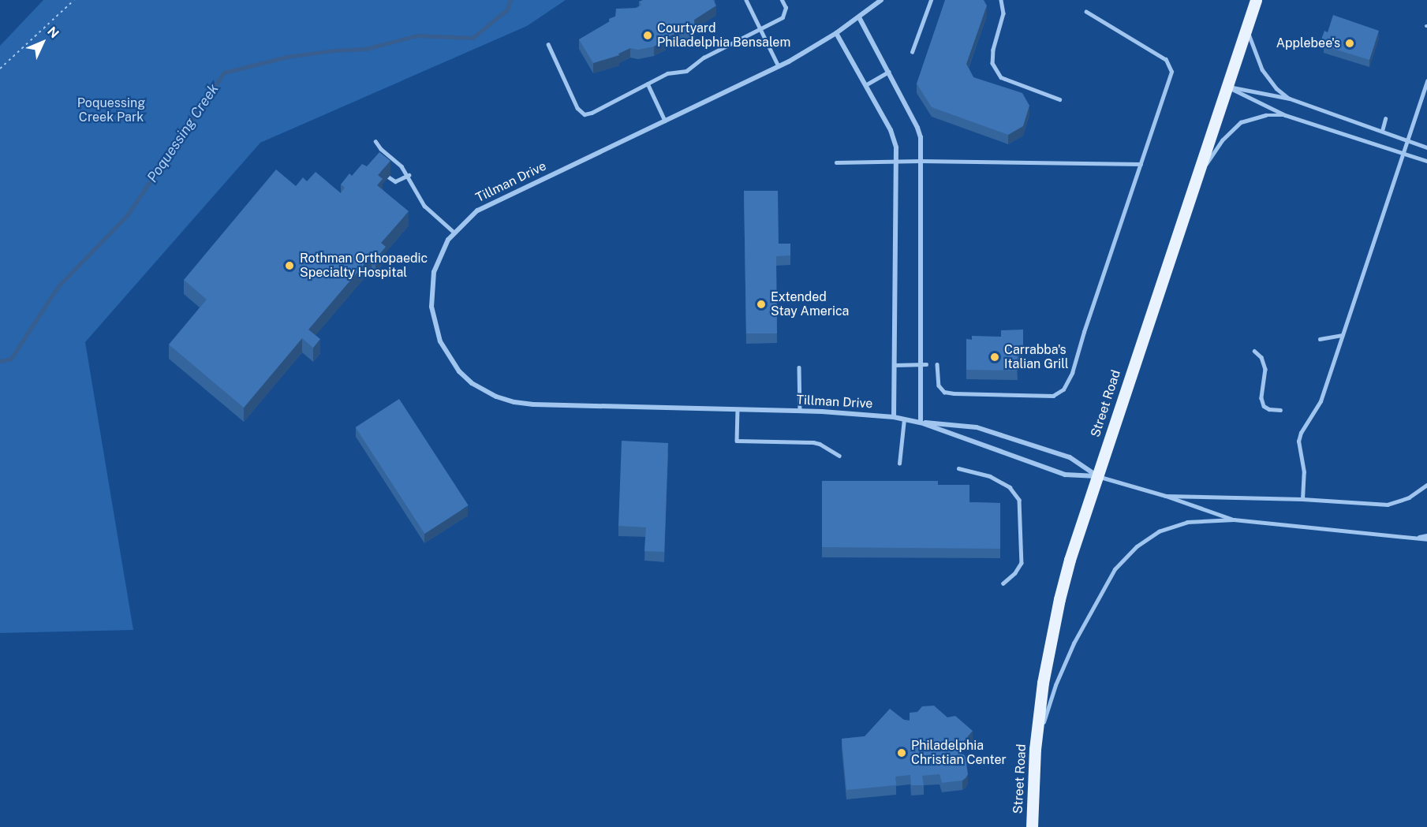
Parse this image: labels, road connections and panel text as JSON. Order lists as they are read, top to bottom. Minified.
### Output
{"streets":{"main road":["Street Road"],"street":["Tillman Drive"]},"crossings":[["Tillman Drive","Street Road"]],"water":["Poquessing Creek"],"parks":["Poquessing Creek Park"],"places":["Courtyard Philadelphia Bensalem","Applebee's","Rothman Orthopaedic Specialty Hospital","Extended Stay America","Carrabba's Italian Grill","Philadelphia Christian Center"],"north":"top right"}
